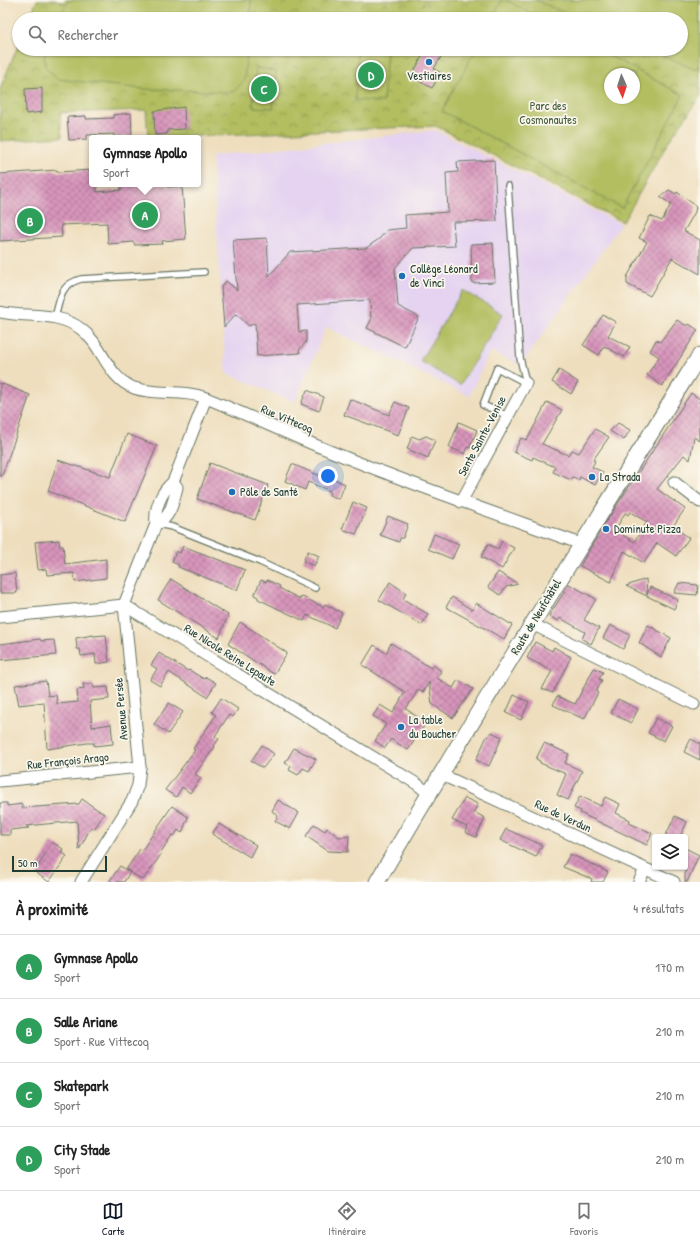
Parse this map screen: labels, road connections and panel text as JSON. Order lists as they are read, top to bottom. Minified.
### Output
{"streets":{"main road":["Route de Neufchâtel"],"street":["Rue Vittecoq","Sente Sainte-Venise","Rue Nicole Reine Lepaute","Avenue Persée","Rue François Arago","Rue de Verdun"]},"crossings":[["Rue Vittecoq","Sente Sainte-Venise"],["Rue Vittecoq","Route de Neufchâtel"],["Rue Vittecoq","Avenue Persée"],["Route de Neufchâtel","Rue Nicole Reine Lepaute"],["Route de Neufchâtel","Rue de Verdun"],["Rue Nicole Reine Lepaute","Avenue Persée"],["Avenue Persée","Rue François Arago"]],"parks":["Parc des Cosmonautes"],"places":["Vestiaires","Collège Léonard de Vinci","La Strada","Pôle de Santé","Dominute Pizza","La table du Boucher"],"scale_bar":"50 m","north":"bottom","page":{"search":"Rechercher","pins":["D","C","A","B"],"popup":["Gymnase Apollo","Sport"],"scale":"50 m","heading":["À proximité","4 résultats"],"list":[{"mark":"A","name":"Gymnase Apollo","note":"Sport","value":"170 m"},{"mark":"B","name":"Salle Ariane","note":"Sport · Rue Vittecoq","value":"210 m"},{"mark":"C","name":"Skatepark","note":"Sport","value":"210 m"},{"mark":"D","name":"City Stade","note":"Sport","value":"210 m"}],"nav":["Carte","Itinéraire","Favoris"]}}
